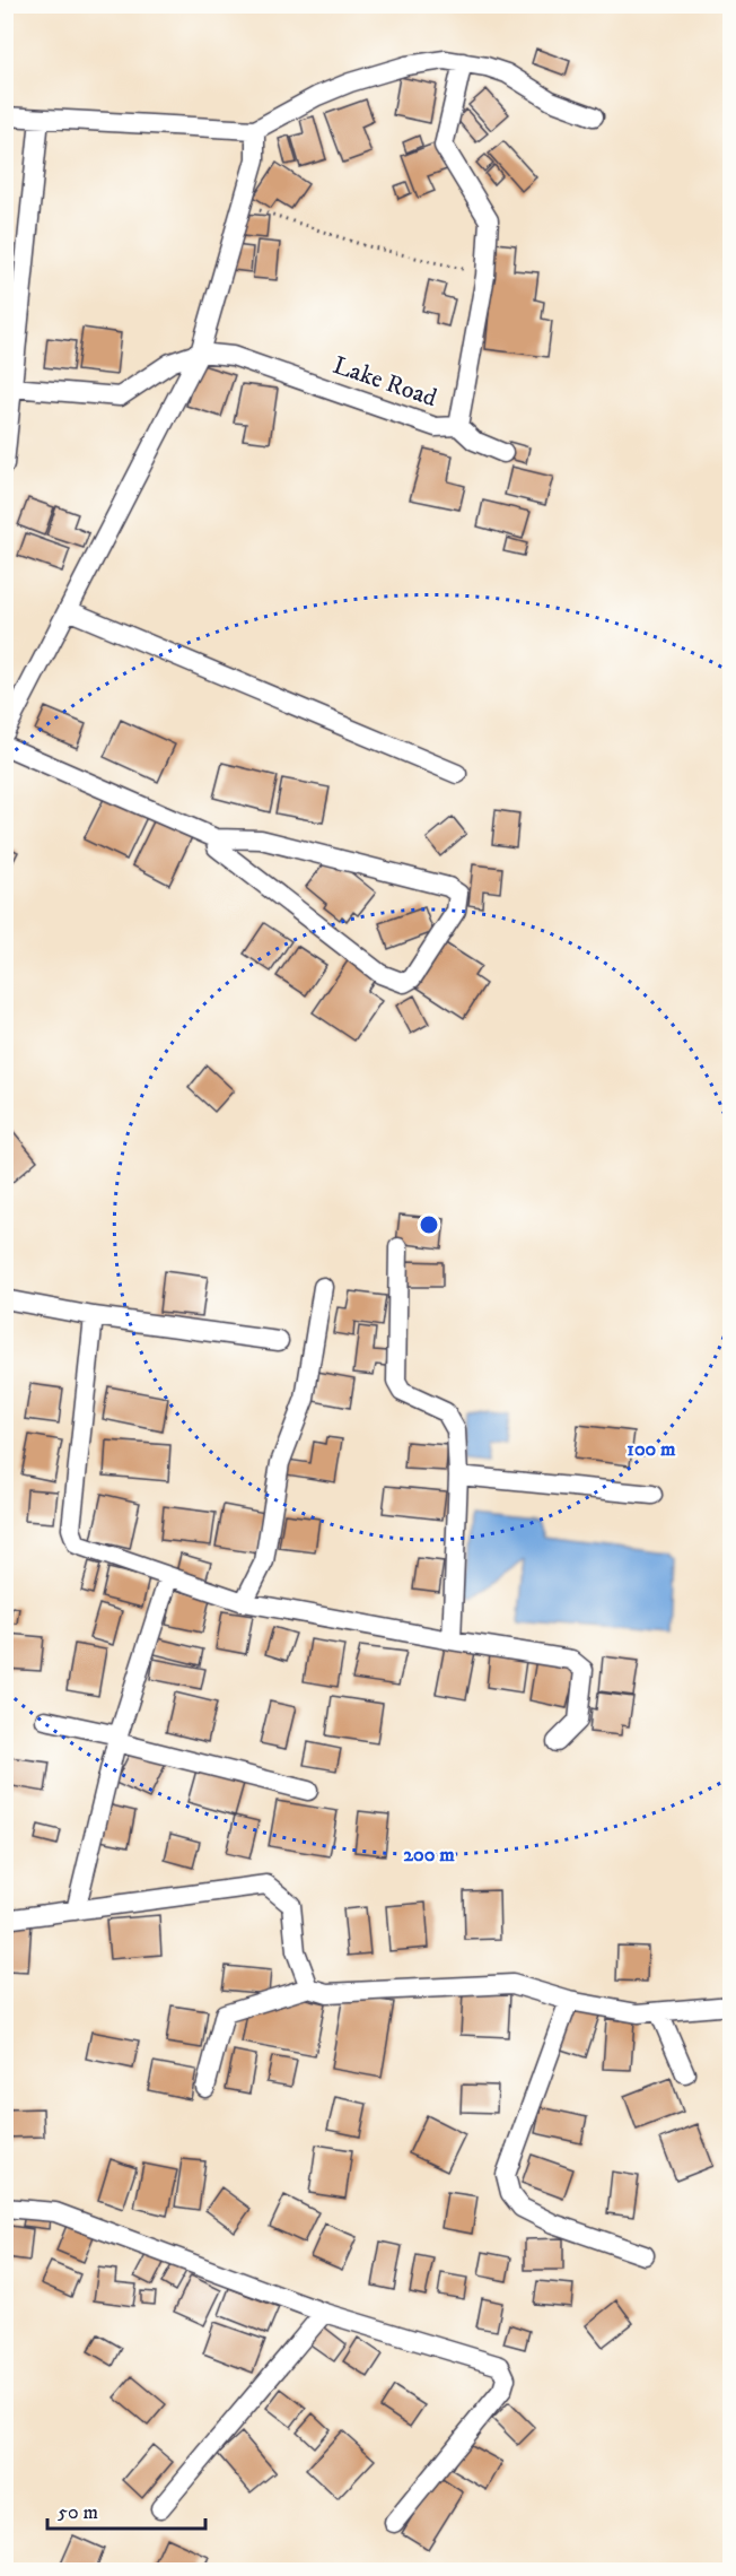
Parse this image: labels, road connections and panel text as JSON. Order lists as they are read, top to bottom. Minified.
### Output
{"streets":{"street":["Lake Road"]},"scale_bar":"50 m","rings":["100 m","200 m"]}
